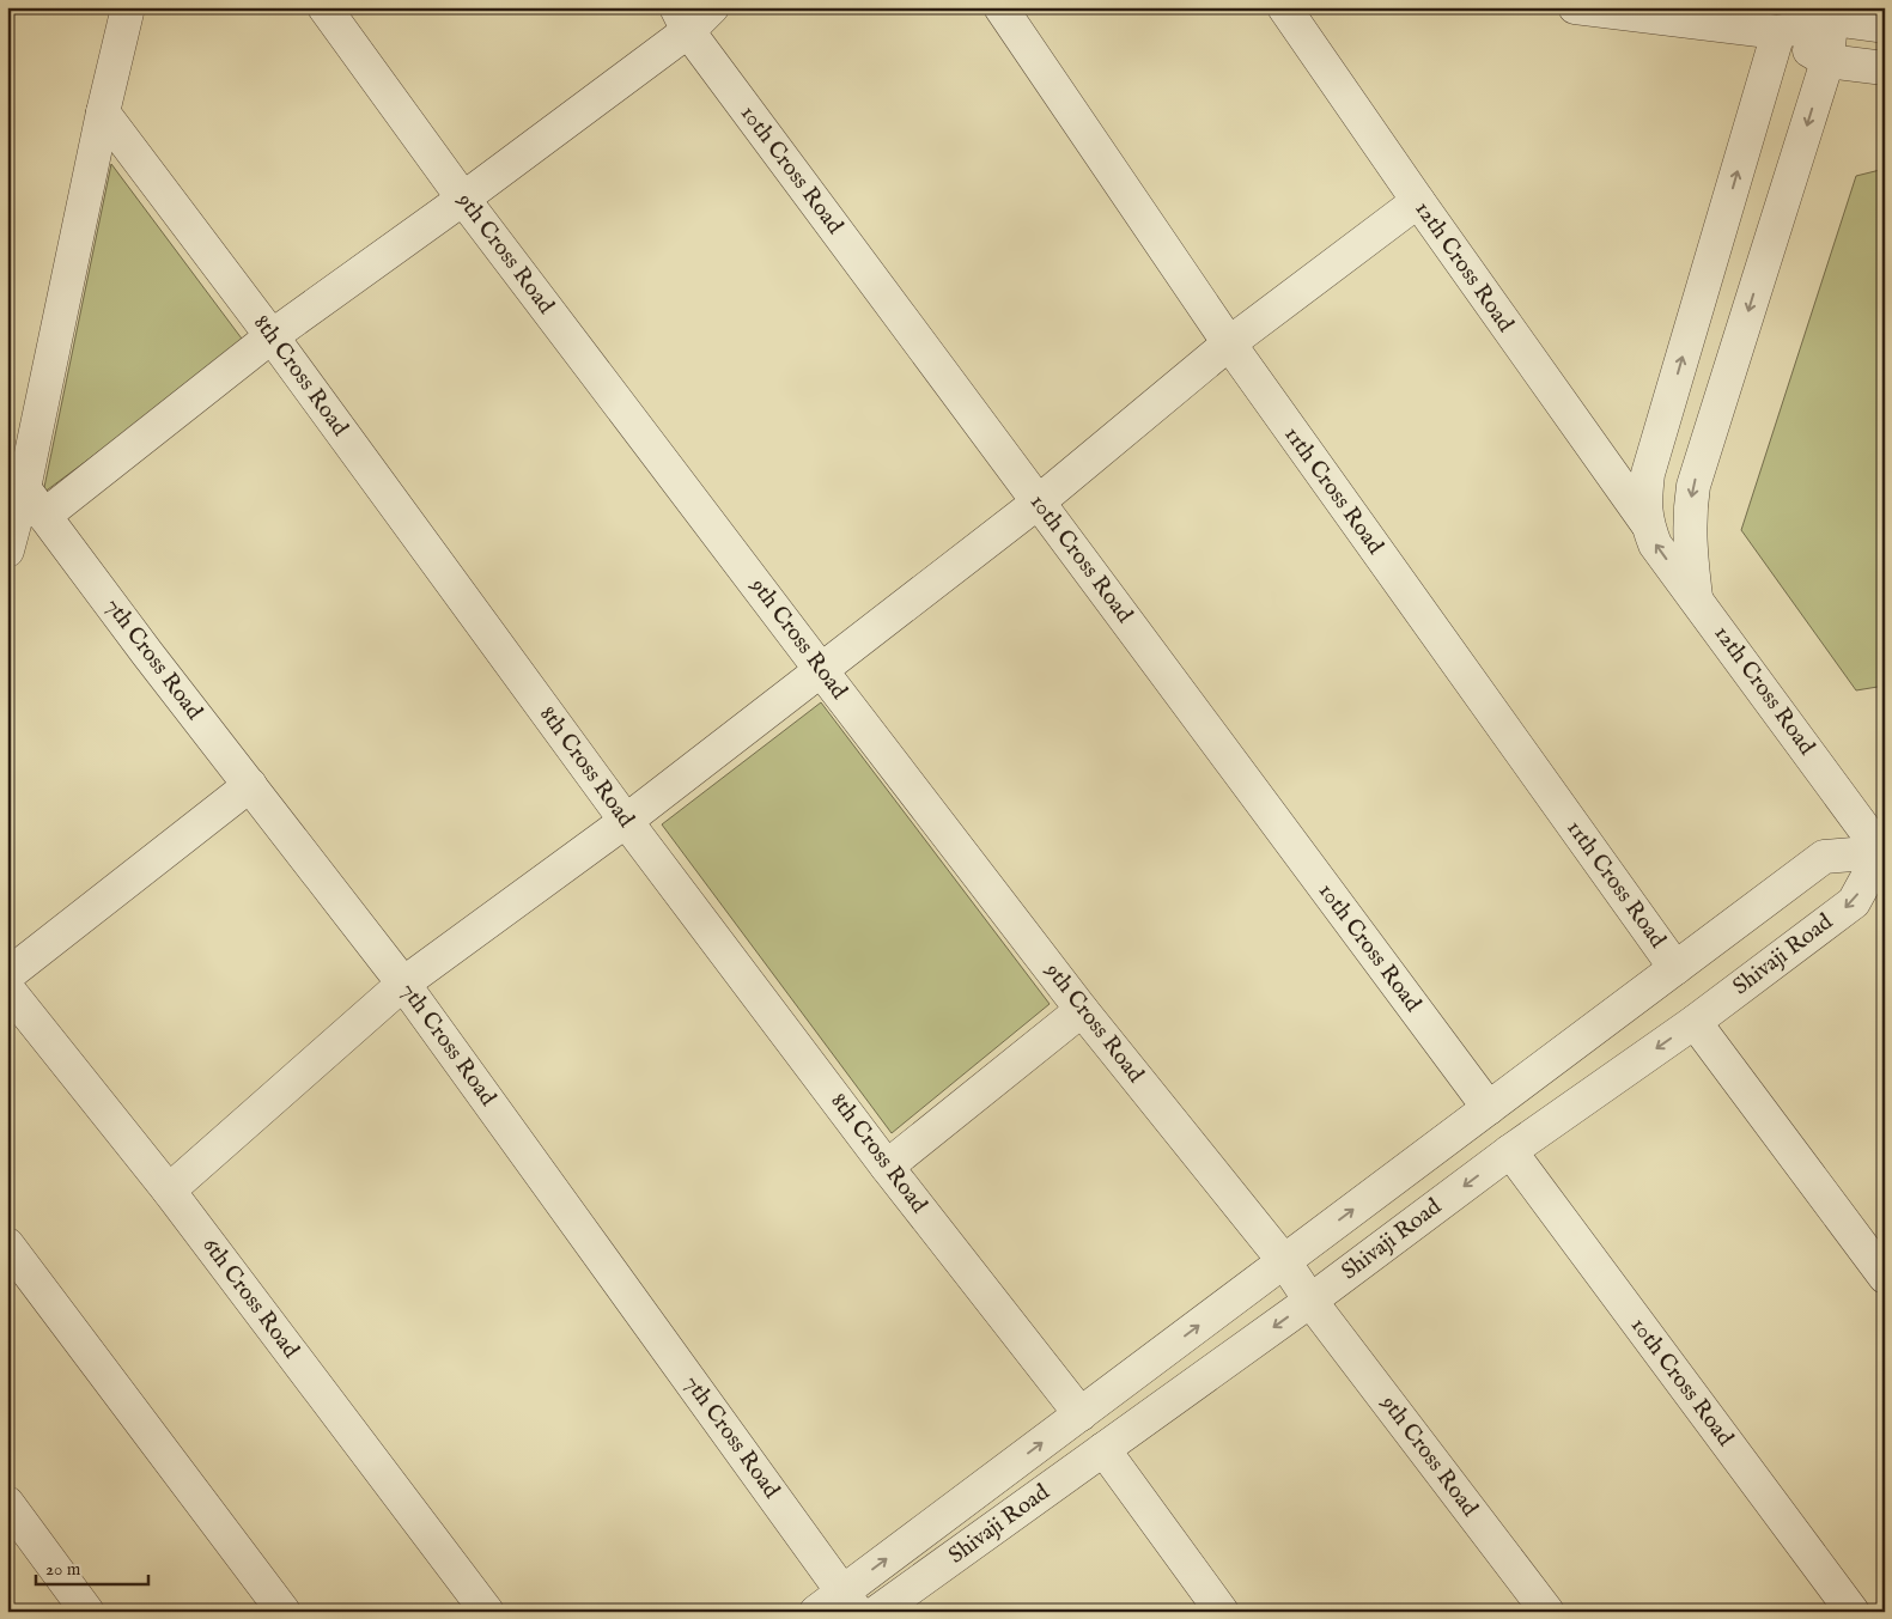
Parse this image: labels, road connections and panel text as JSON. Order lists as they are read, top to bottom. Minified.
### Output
{"streets":{"street":["10th Cross Road","9th Cross Road","12th Cross Road","8th Cross Road","11th Cross Road","7th Cross Road","Shivaji Road","6th Cross Road"]},"crossings":[["10th Cross Road","Shivaji Road"],["9th Cross Road","Shivaji Road"],["12th Cross Road","Shivaji Road"]],"scale_bar":"20 m"}
